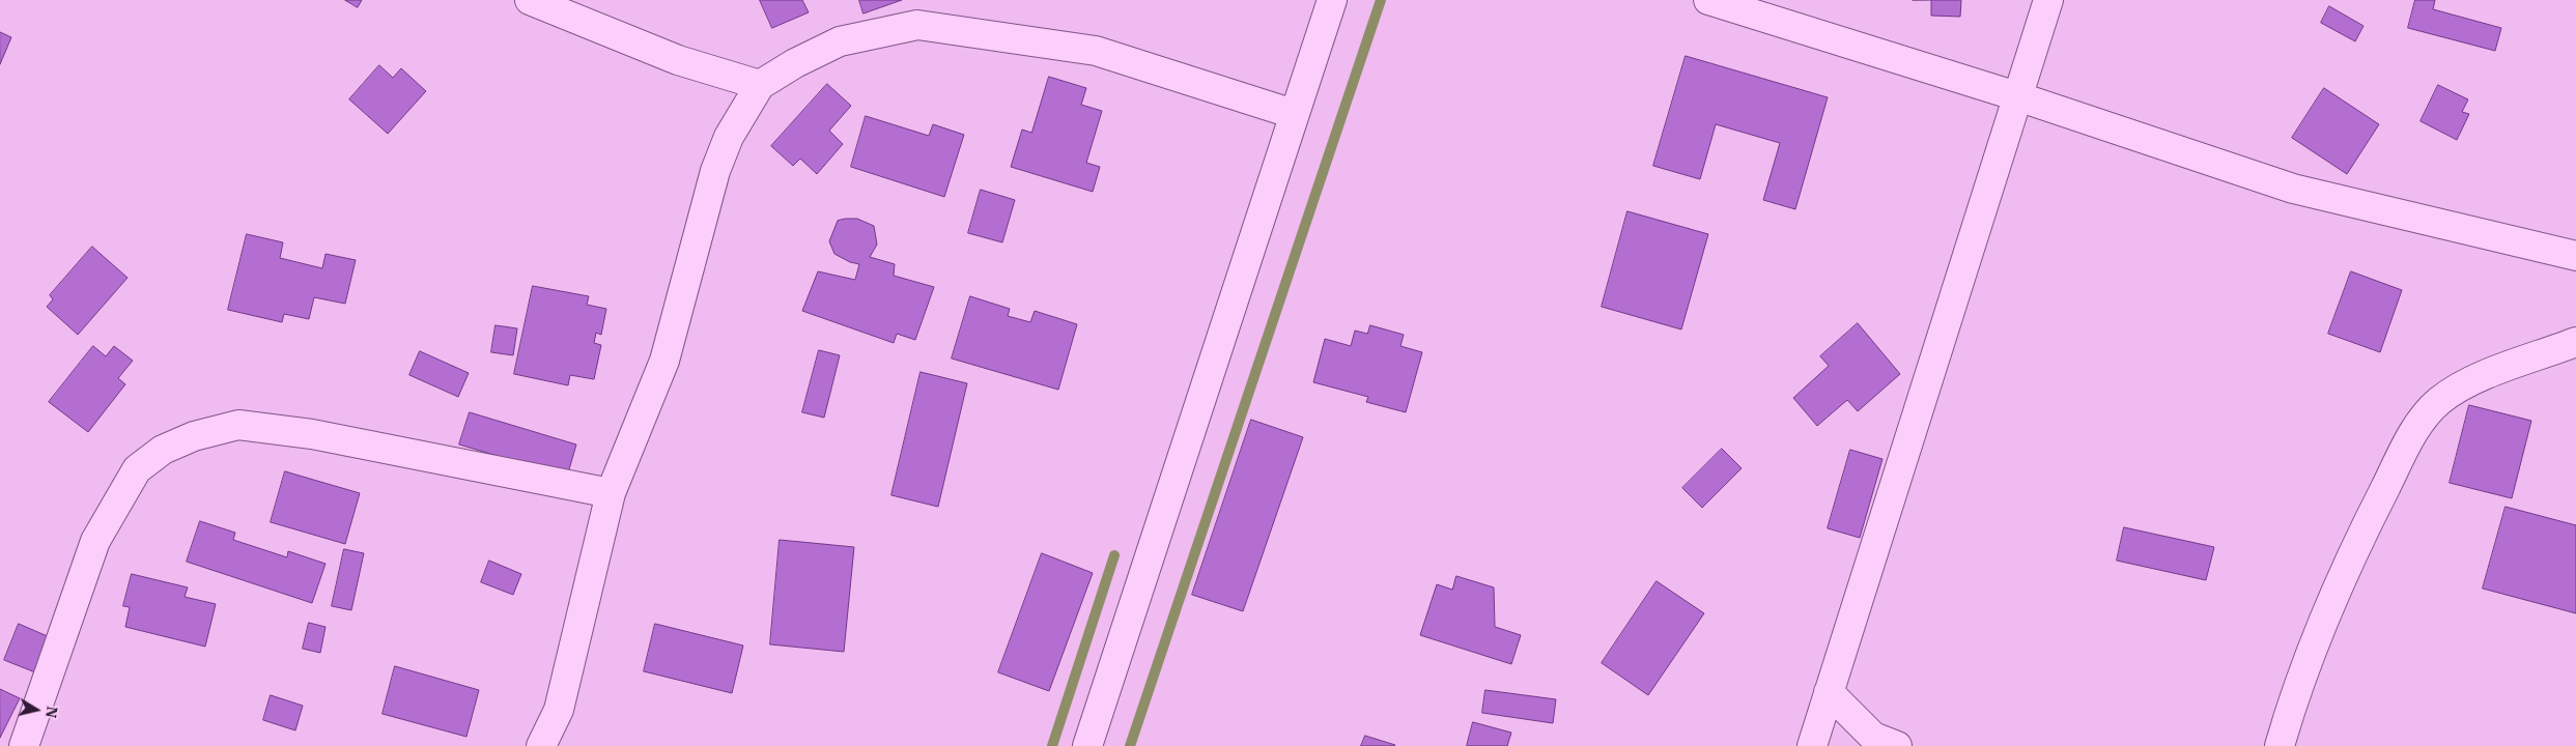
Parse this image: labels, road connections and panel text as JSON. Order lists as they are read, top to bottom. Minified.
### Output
{"north":"right"}
